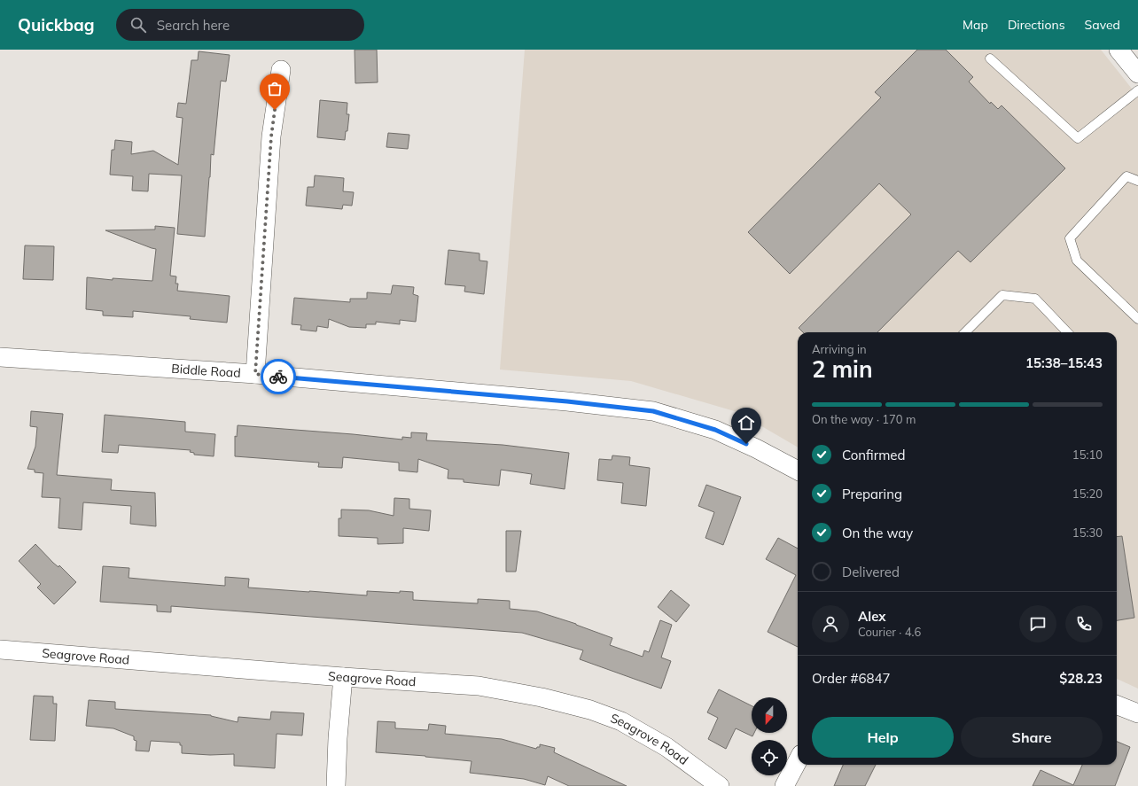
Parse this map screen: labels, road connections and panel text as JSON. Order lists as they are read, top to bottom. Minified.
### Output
{"streets":{"street":["Biddle Road","Seagrove Road"]},"north":"bottom","page":{"header":"Quickbag","search":"Search here","nav":["Map","Directions","Saved"],"heading":["2 min","Arriving in","15:38–15:43"],"panel":["Alex","Courier · 4.6","Order #6847","$28.23"],"bar":"On the way · 170 m","list":[["Confirmed","15:10"],["Preparing","15:20"],["On the way","15:30"],"Delivered"],"buttons":["Help","Share"]}}
